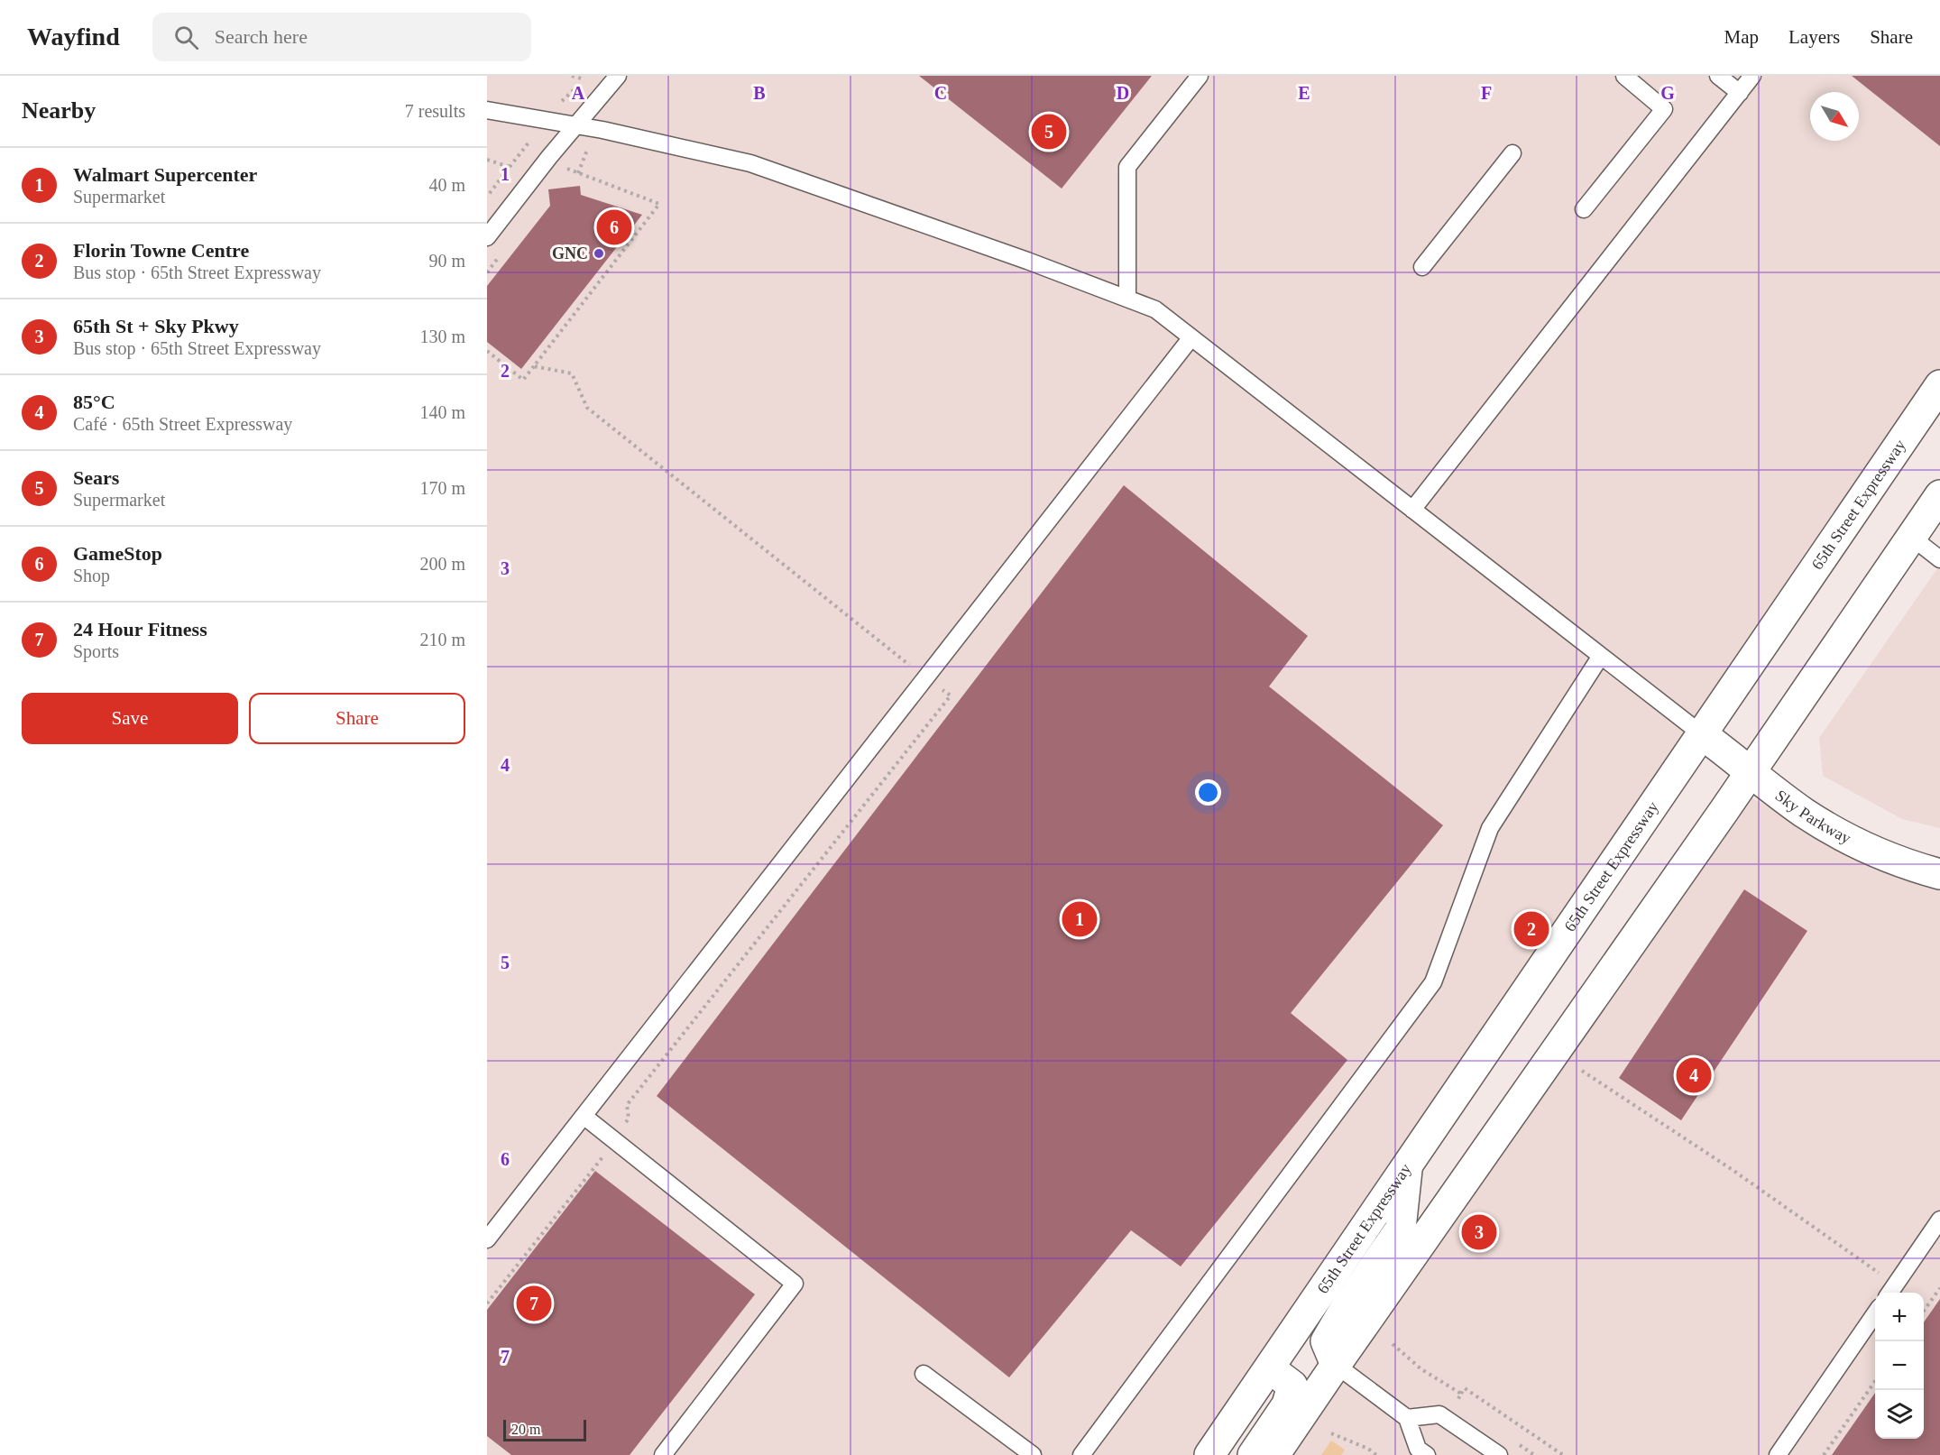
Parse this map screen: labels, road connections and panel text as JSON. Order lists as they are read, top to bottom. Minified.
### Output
{"streets":{"main road":["65th Street Expressway","Sky Parkway"]},"crossings":[["65th Street Expressway","Sky Parkway"]],"places":["GNC"],"scale_bar":"20 m","north":"bottom right","page":{"header":"Wayfind","search":"Search here","nav":["Map","Layers","Share"],"heading":["Nearby","7 results"],"pins":["5","6","1","2","4","3","7"],"list":[{"mark":"1","name":"Walmart Supercenter","note":"Supermarket","value":"40 m"},{"mark":"2","name":"Florin Towne Centre","note":"Bus stop · 65th Street Expressway","value":"90 m"},{"mark":"3","name":"65th St + Sky Pkwy","note":"Bus stop · 65th Street Expressway","value":"130 m"},{"mark":"4","name":"85°C","note":"Café · 65th Street Expressway","value":"140 m"},{"mark":"5","name":"Sears","note":"Supermarket","value":"170 m"},{"mark":"6","name":"GameStop","note":"Shop","value":"200 m"},{"mark":"7","name":"24 Hour Fitness","note":"Sports","value":"210 m"}],"buttons":["Save","Share"],"map_buttons":["+","−"],"scale":"20 m"},"grid":{"columns":["A","B","C","D","E","F","G"],"rows":["1","2","3","4","5","6","7"]}}
